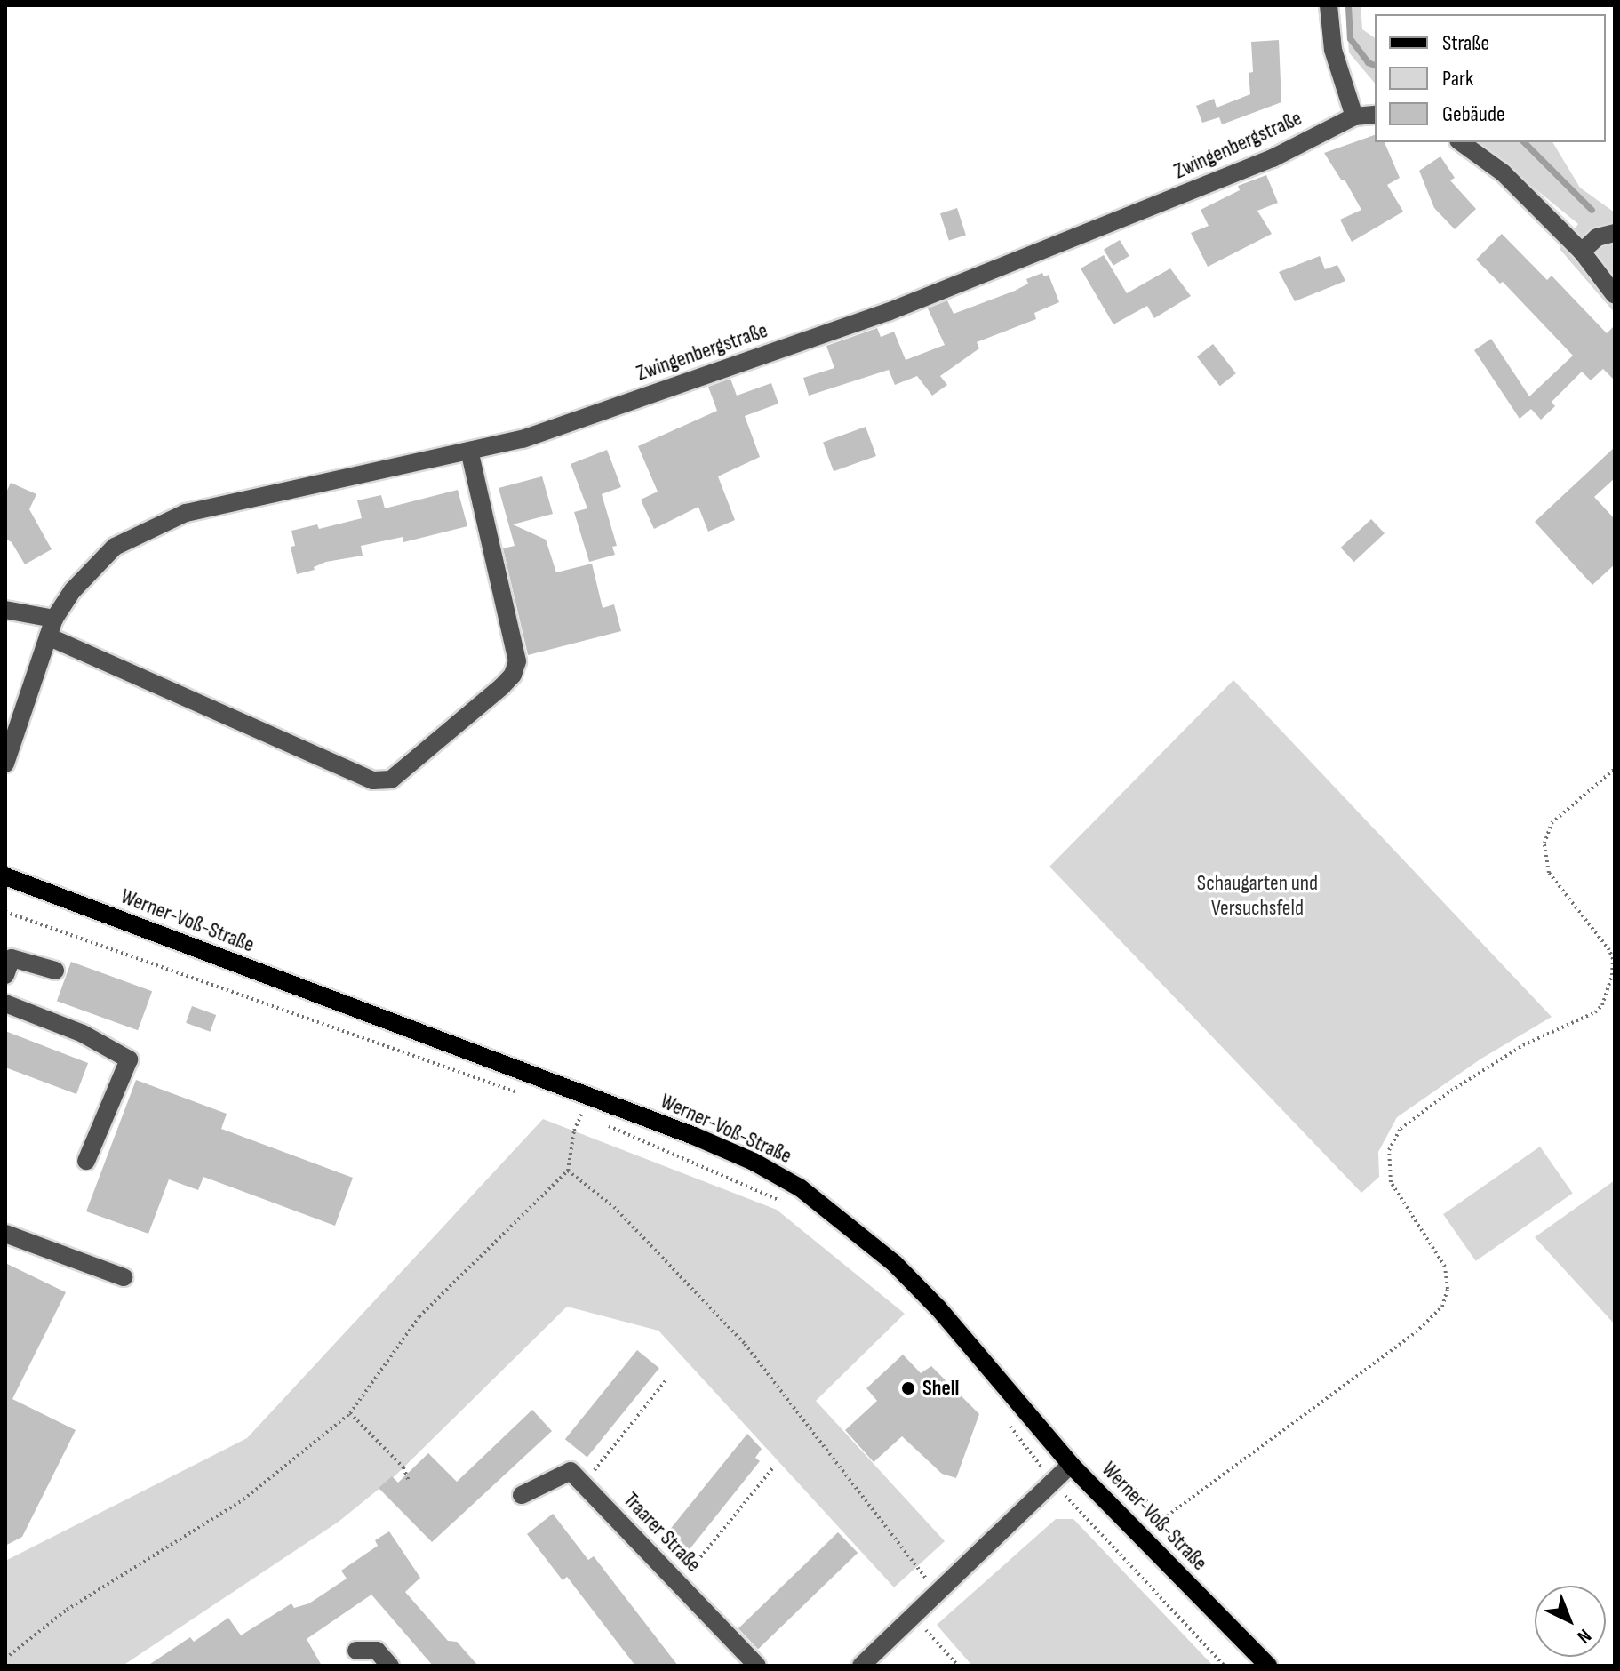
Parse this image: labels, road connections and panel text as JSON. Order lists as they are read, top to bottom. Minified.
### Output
{"streets":{"main road":["Werner-Voß-Straße"],"street":["Zwingenbergstraße","Traarer Straße"]},"parks":["Schaugarten und Versuchsfeld"],"places":["Shell"],"legend":["Straße","Park","Gebäude"],"north":"bottom right"}
